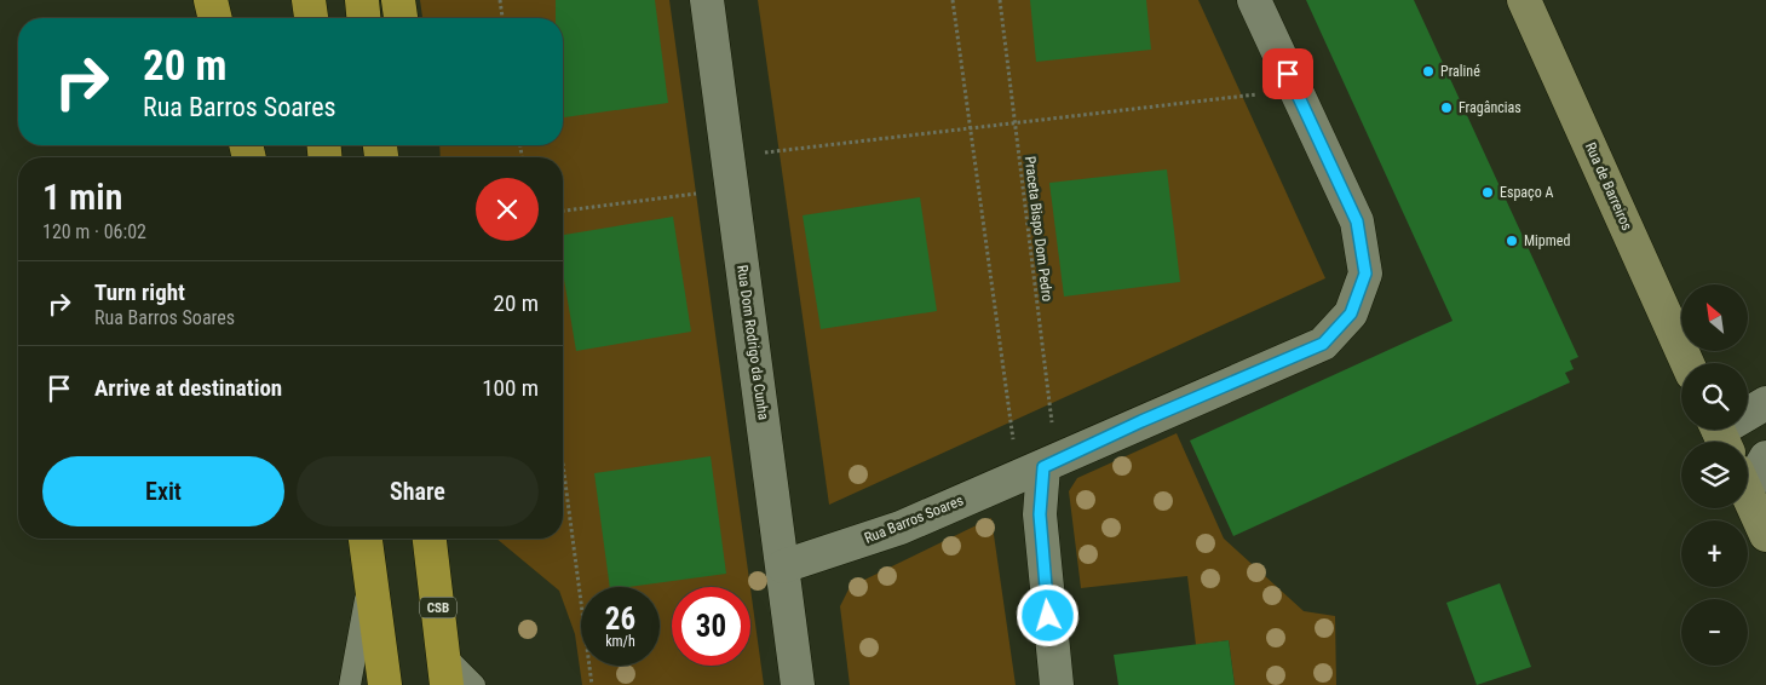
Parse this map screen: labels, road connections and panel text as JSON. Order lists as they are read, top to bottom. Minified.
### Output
{"streets":{"highway":["CSB"],"street":["Rua de Barreiros","Rua Dom Rodrigo da Cunha","Rua Barros Soares"],"path":["Praceta Bispo Dom Pedro"]},"crossings":[["Praceta Bispo Dom Pedro","Rua Barros Soares"],["Rua Dom Rodrigo da Cunha","Rua Barros Soares"]],"places":["Praliné","Fragâncias","Espaço A","Mipmed"],"north":"top left","page":{"turn":["20 m","Rua Barros Soares"],"heading":["1 min","120 m · 06:02"],"list":[{"name":"Turn right","note":"Rua Barros Soares","value":"20 m"},{"name":"Arrive at destination","value":"100 m"}],"map_buttons":["+","−"],"buttons":["Exit","Share"],"speed":"26 km/h","limit":"30"}}
